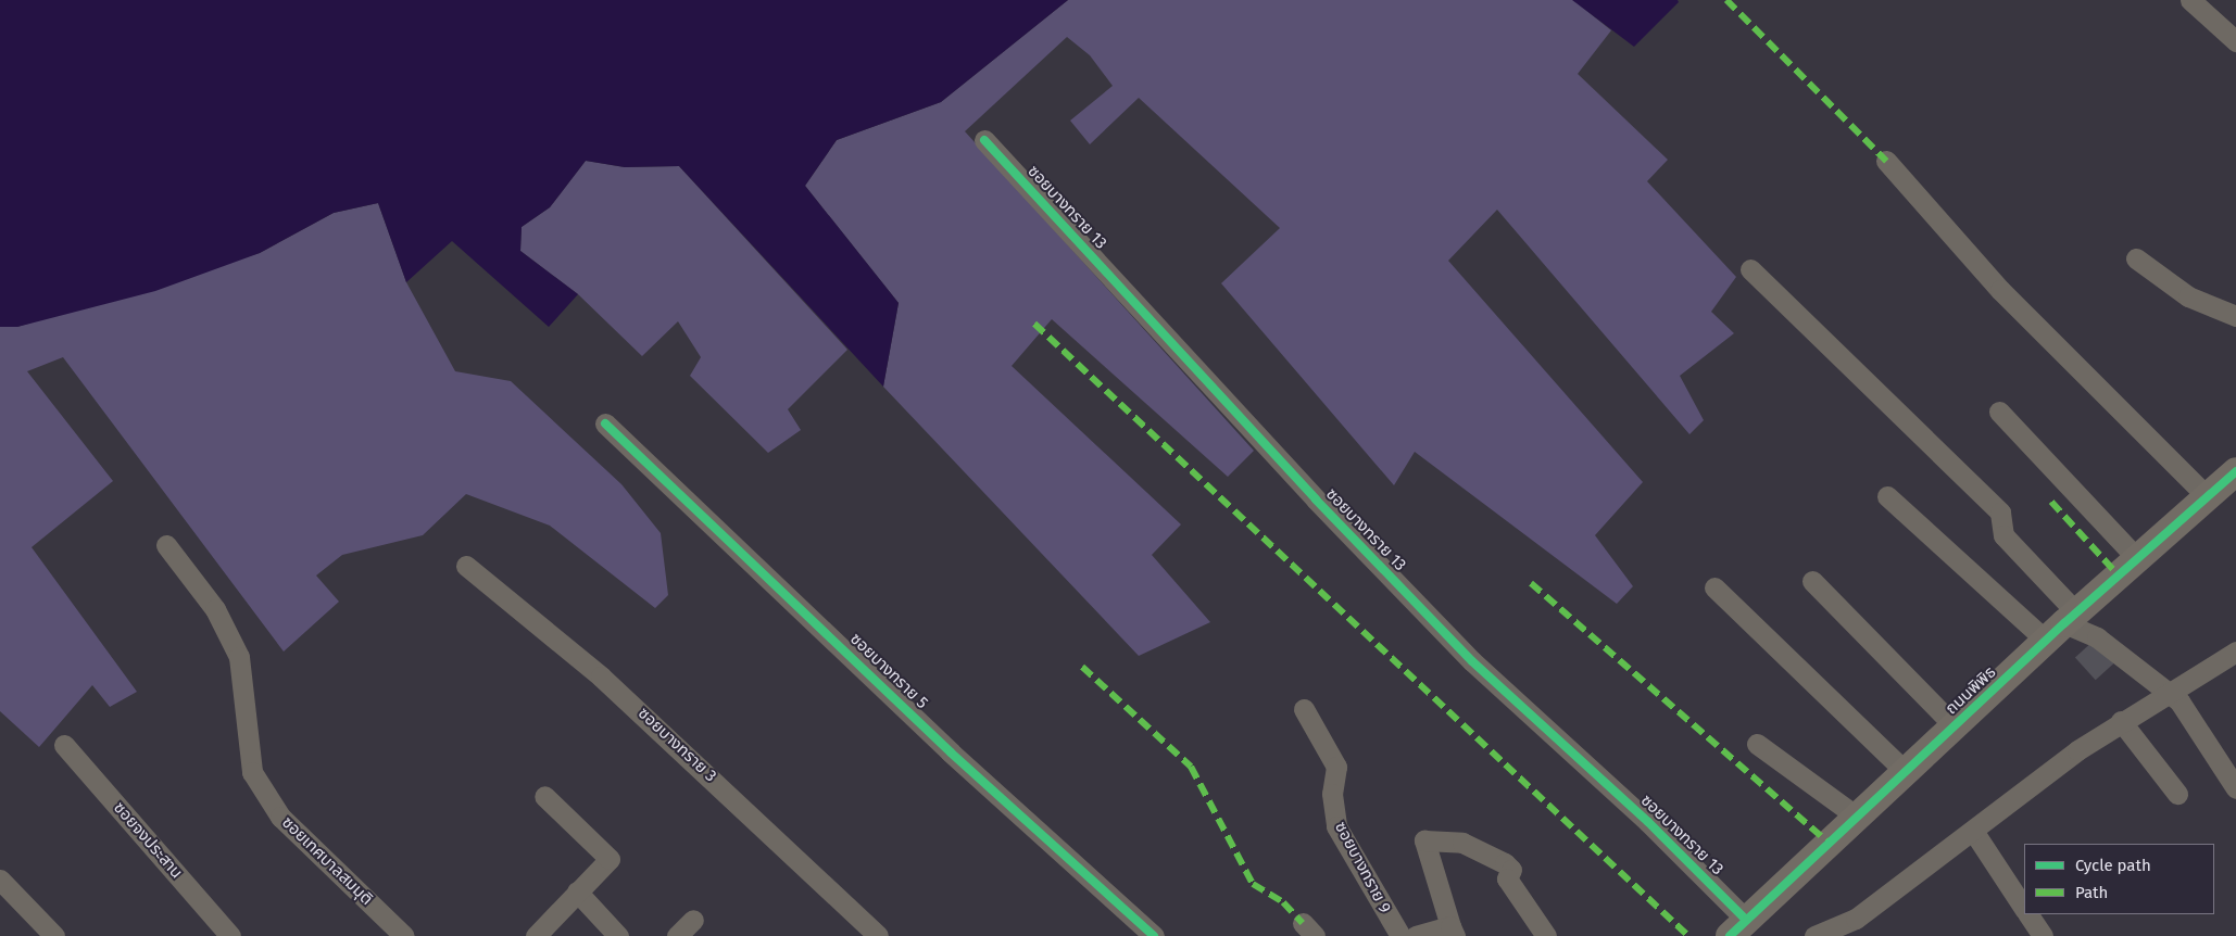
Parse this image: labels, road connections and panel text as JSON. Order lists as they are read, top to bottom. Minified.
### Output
{"streets":{"street":["ซอยบางทราย 13","ซอยบางทราย 5","ถนนพิพิธ","ซอยบางทราย 3","ซอยจงประสาน","ซอยเทศบาลสมมุติ","ซอยบางทราย 9"]},"crossings":[["ซอยบางทราย 13","ถนนพิพิธ"]],"legend":["Cycle path","Path"]}
